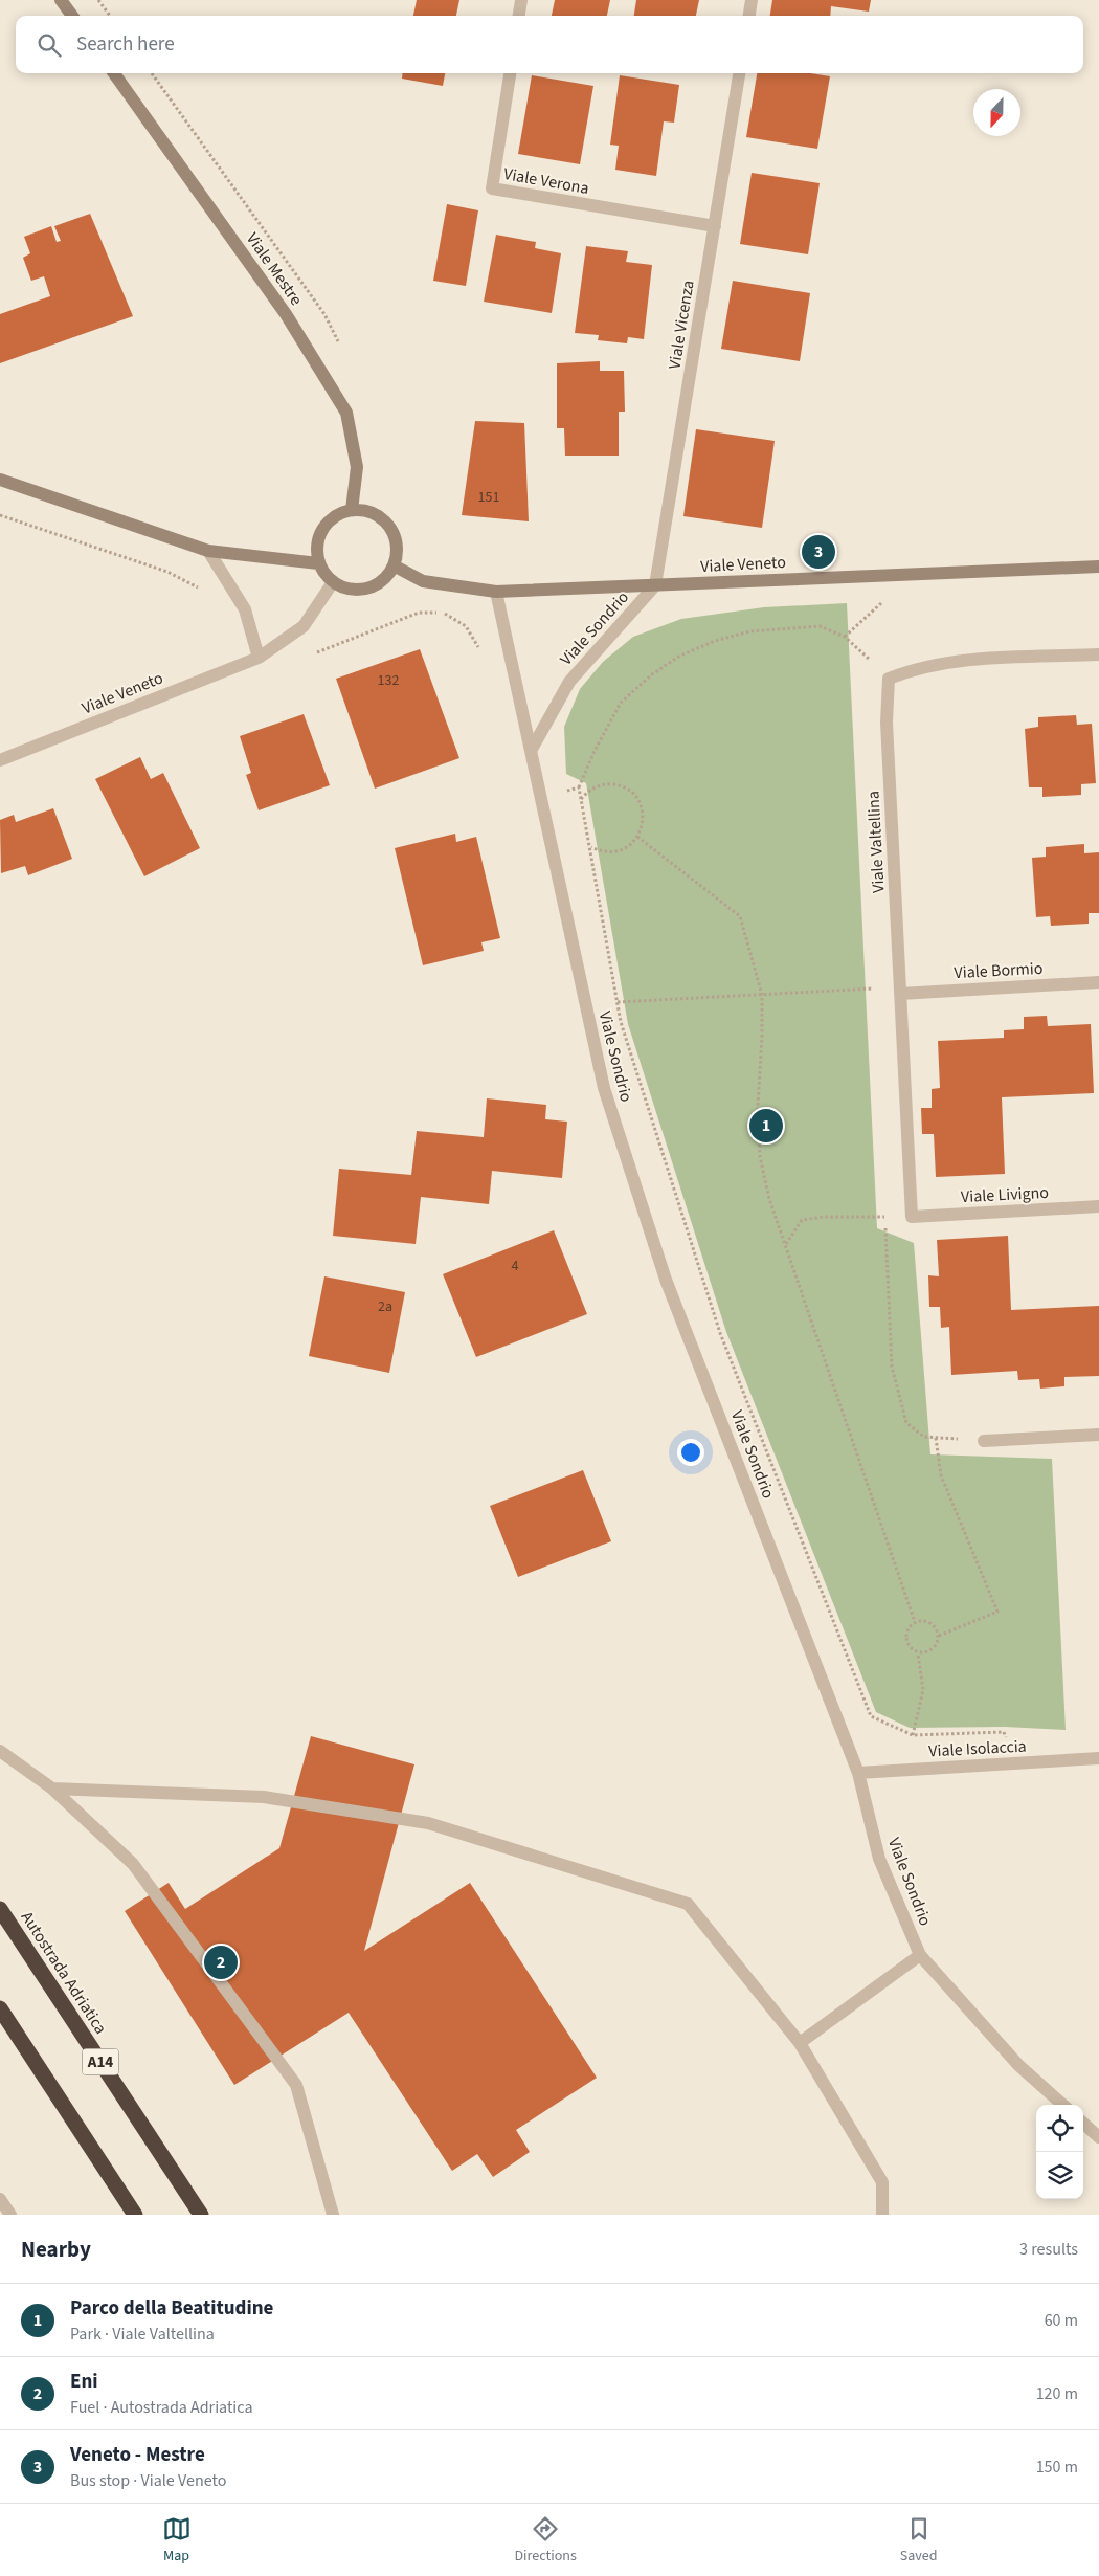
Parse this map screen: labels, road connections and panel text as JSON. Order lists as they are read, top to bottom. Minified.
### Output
{"streets":{"highway":["Autostrada Adriatica","A14"],"main road":["Viale Mestre","Viale Veneto"],"street":["Viale Verona","Viale Vicenza","Viale Sondrio","Viale Valtellina","Viale Bormio","Viale Livigno","Viale Isolaccia"]},"crossings":[["Viale Verona","Viale Vicenza"],["Viale Mestre","Viale Veneto"],["Viale Vicenza","Viale Veneto"],["Viale Vicenza","Viale Sondrio"],["Viale Veneto","Viale Sondrio"],["Viale Sondrio","Viale Isolaccia"],["Viale Valtellina","Viale Bormio"],["Viale Valtellina","Viale Livigno"]],"house_numbers":["151","132","4","2a"],"north":"bottom","page":{"search":"Search here","pins":["3","1","2"],"heading":["Nearby","3 results"],"list":[{"mark":"1","name":"Parco della Beatitudine","note":"Park · Viale Valtellina","value":"60 m"},{"mark":"2","name":"Eni","note":"Fuel · Autostrada Adriatica","value":"120 m"},{"mark":"3","name":"Veneto - Mestre","note":"Bus stop · Viale Veneto","value":"150 m"}],"nav":["Map","Directions","Saved"]}}
